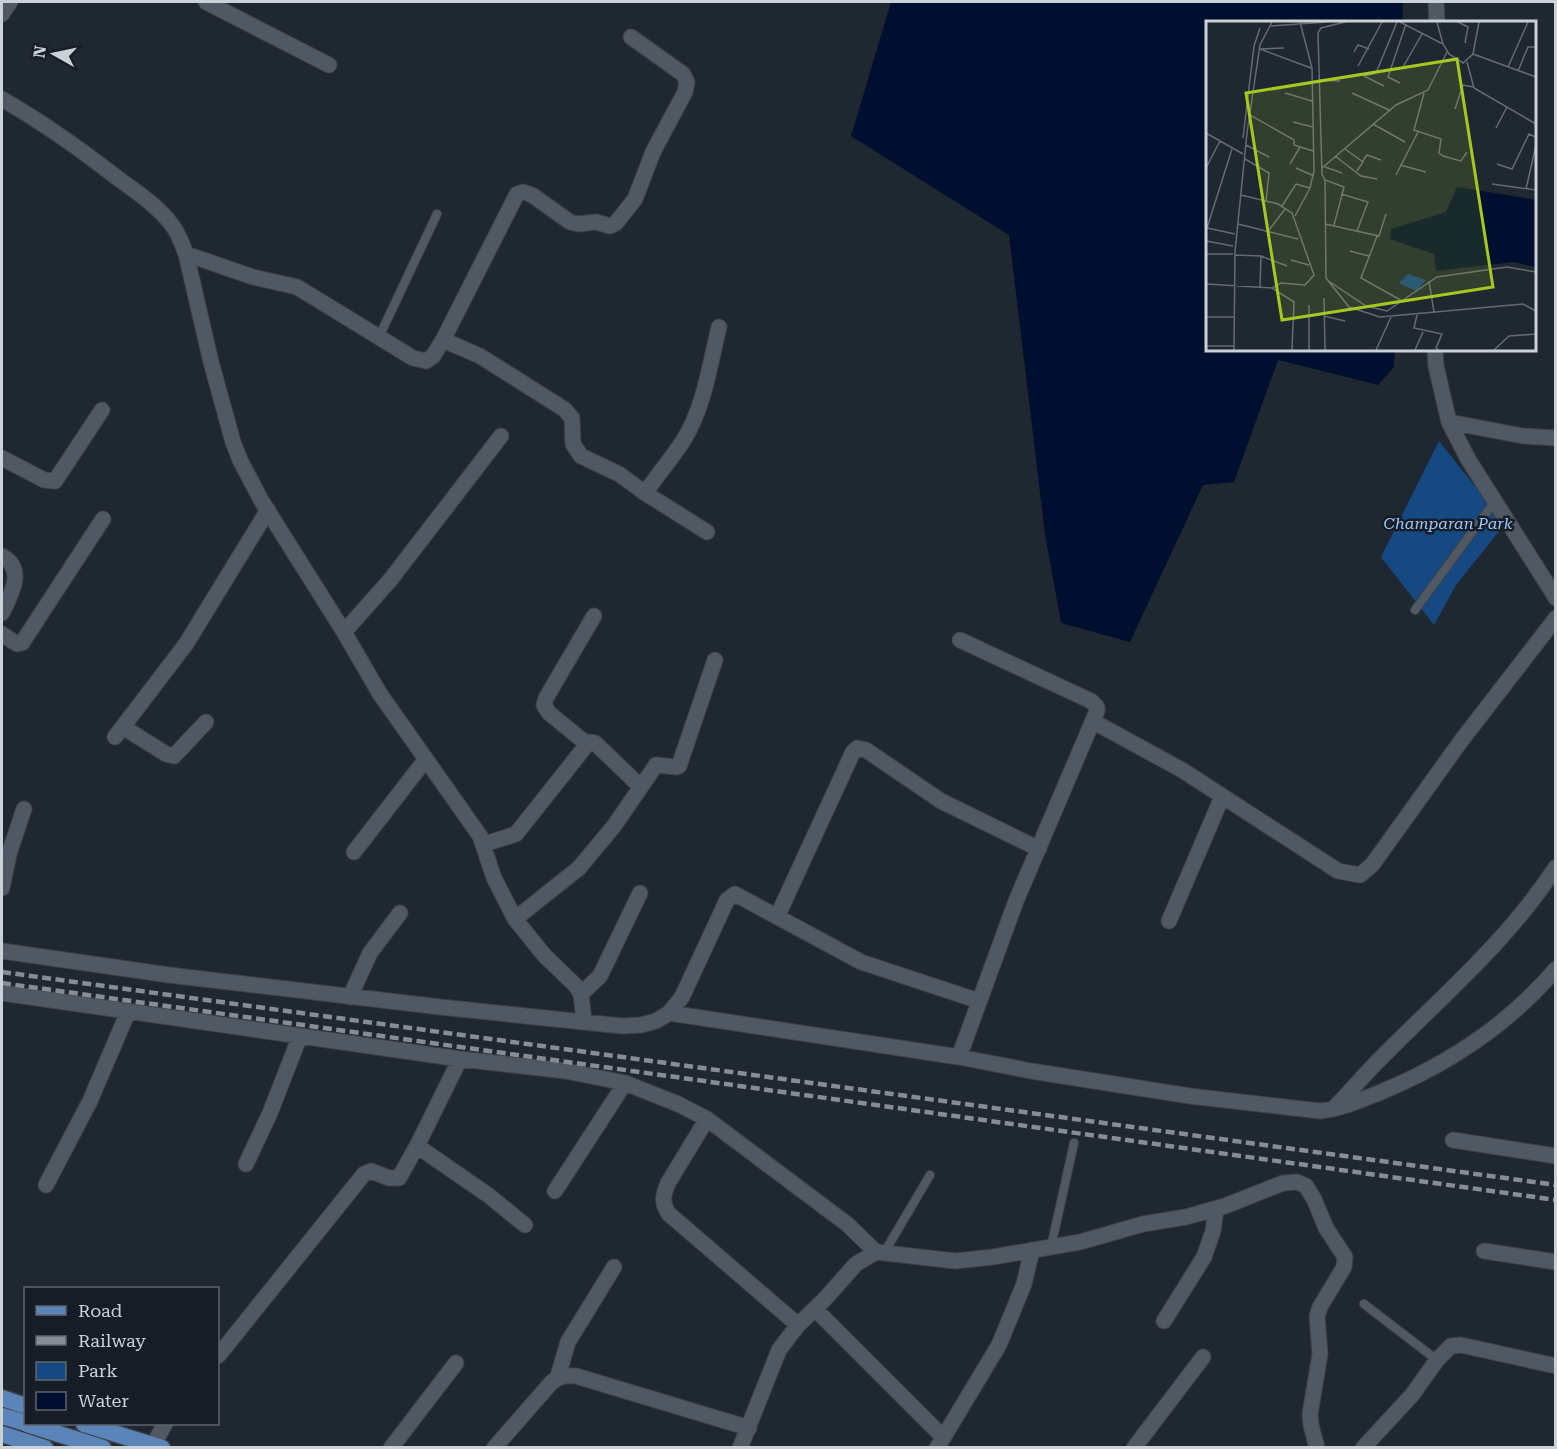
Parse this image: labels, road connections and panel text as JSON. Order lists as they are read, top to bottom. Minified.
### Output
{"parks":["Champaran Park"],"legend":["Road","Railway","Park","Water"],"north":"left"}
